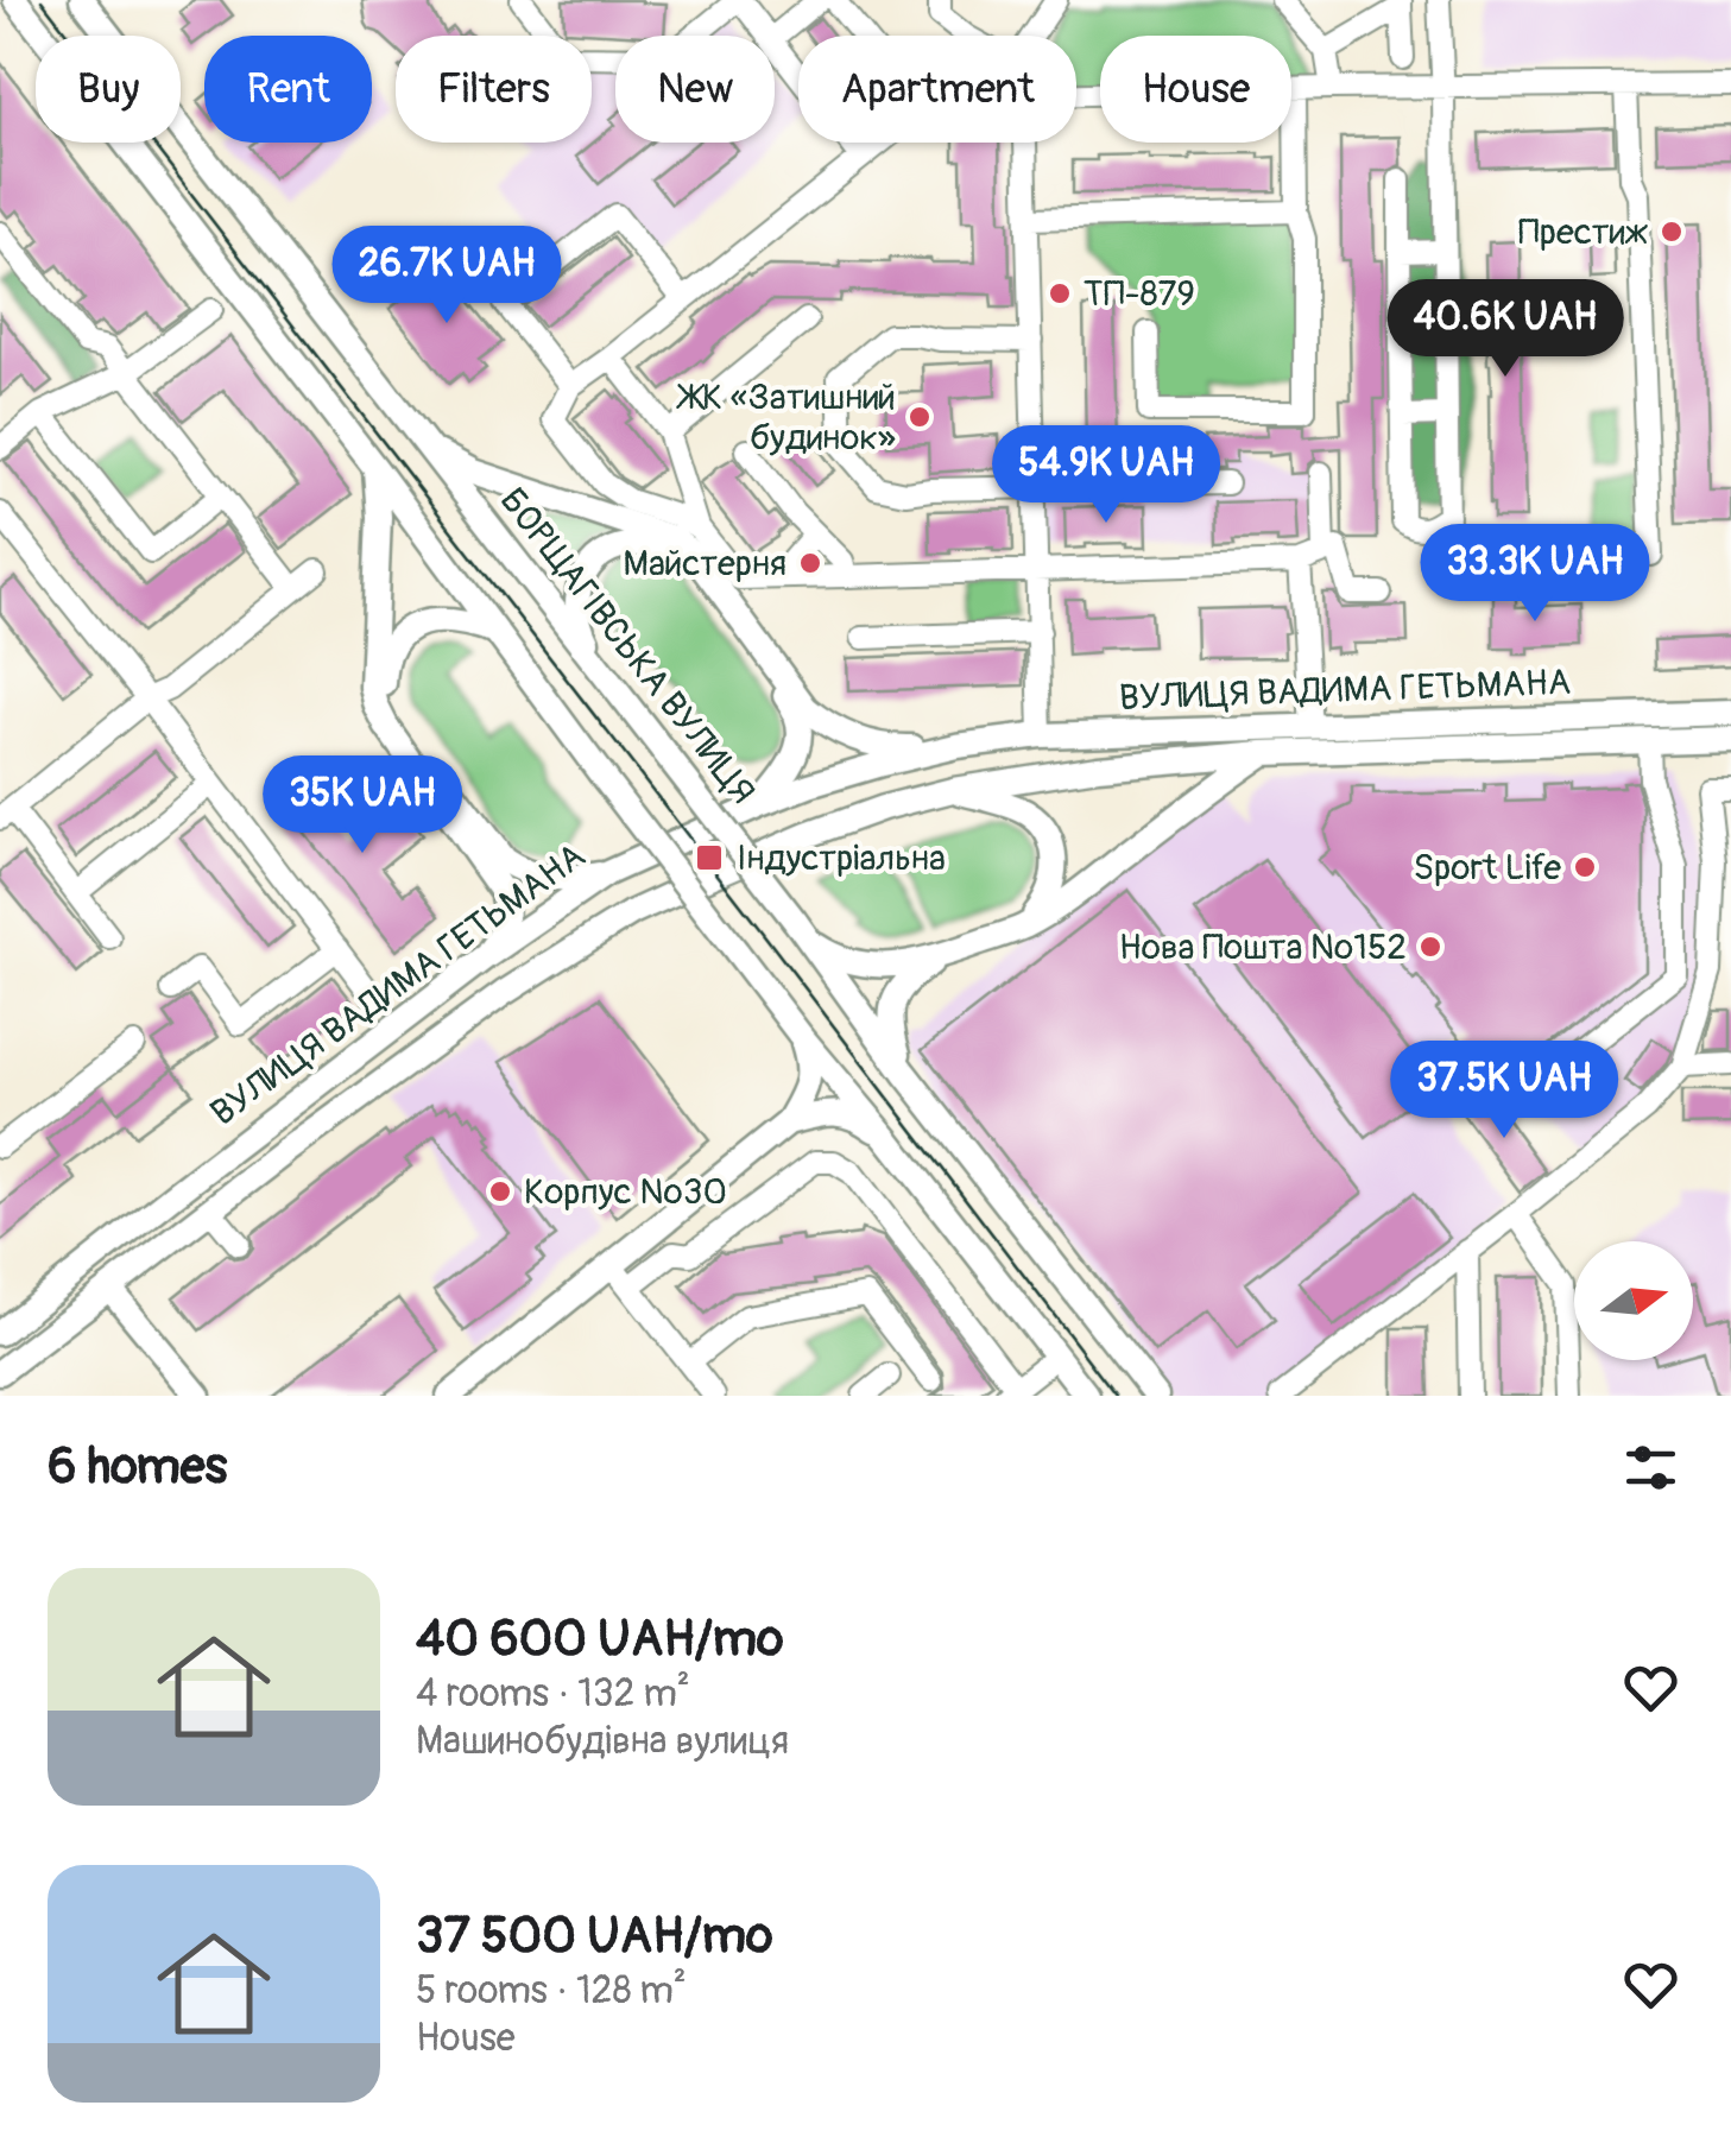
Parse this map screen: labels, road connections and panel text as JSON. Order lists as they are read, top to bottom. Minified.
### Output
{"streets":{"main road":["БОРЩАГІВСЬКА ВУЛИЦЯ","ВУЛИЦЯ ВАДИМА ГЕТЬМАНА"]},"places":{"other":["Престиж","ТП-879","ЖК «Затишний будинок»","Майстерня","Sport Life","Нова Пошта №152","Корпус №30"],"transit":["Індустріальна"]},"north":"right","page":{"chip":["Buy","Rent","Filters","New","Apartment","House"],"price":["26.7K UAH","40.6K UAH","54.9K UAH","33.3K UAH","35K UAH","37.5K UAH"],"heading":"6 homes","list":[{"name":"40 600 UAH/mo","note":"4 rooms · 132 m² · Машинобудівна вулиця"},{"name":"37 500 UAH/mo","note":"5 rooms · 128 m² · House"}]}}
